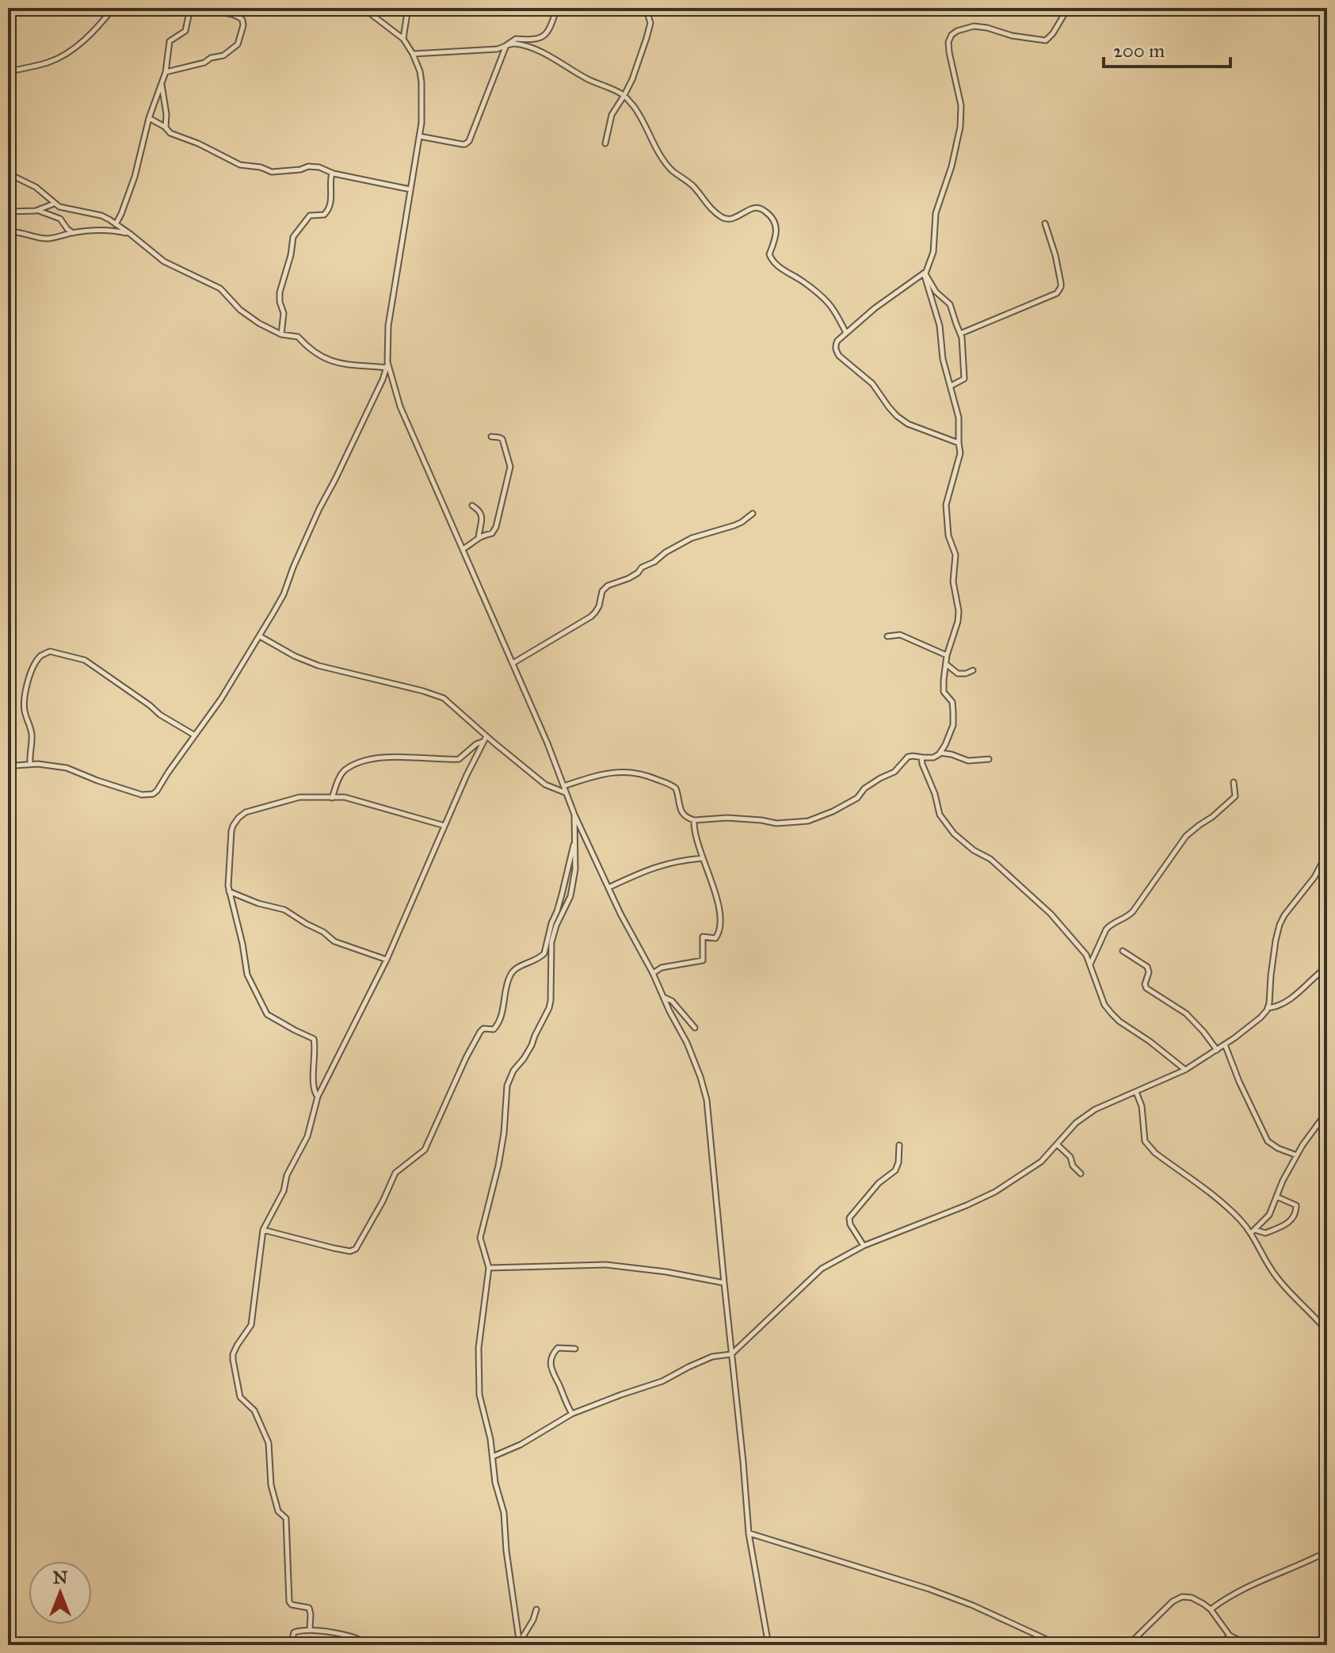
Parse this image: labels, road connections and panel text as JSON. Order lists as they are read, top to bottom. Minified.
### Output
{"scale_bar":"200 m","north":"top"}
